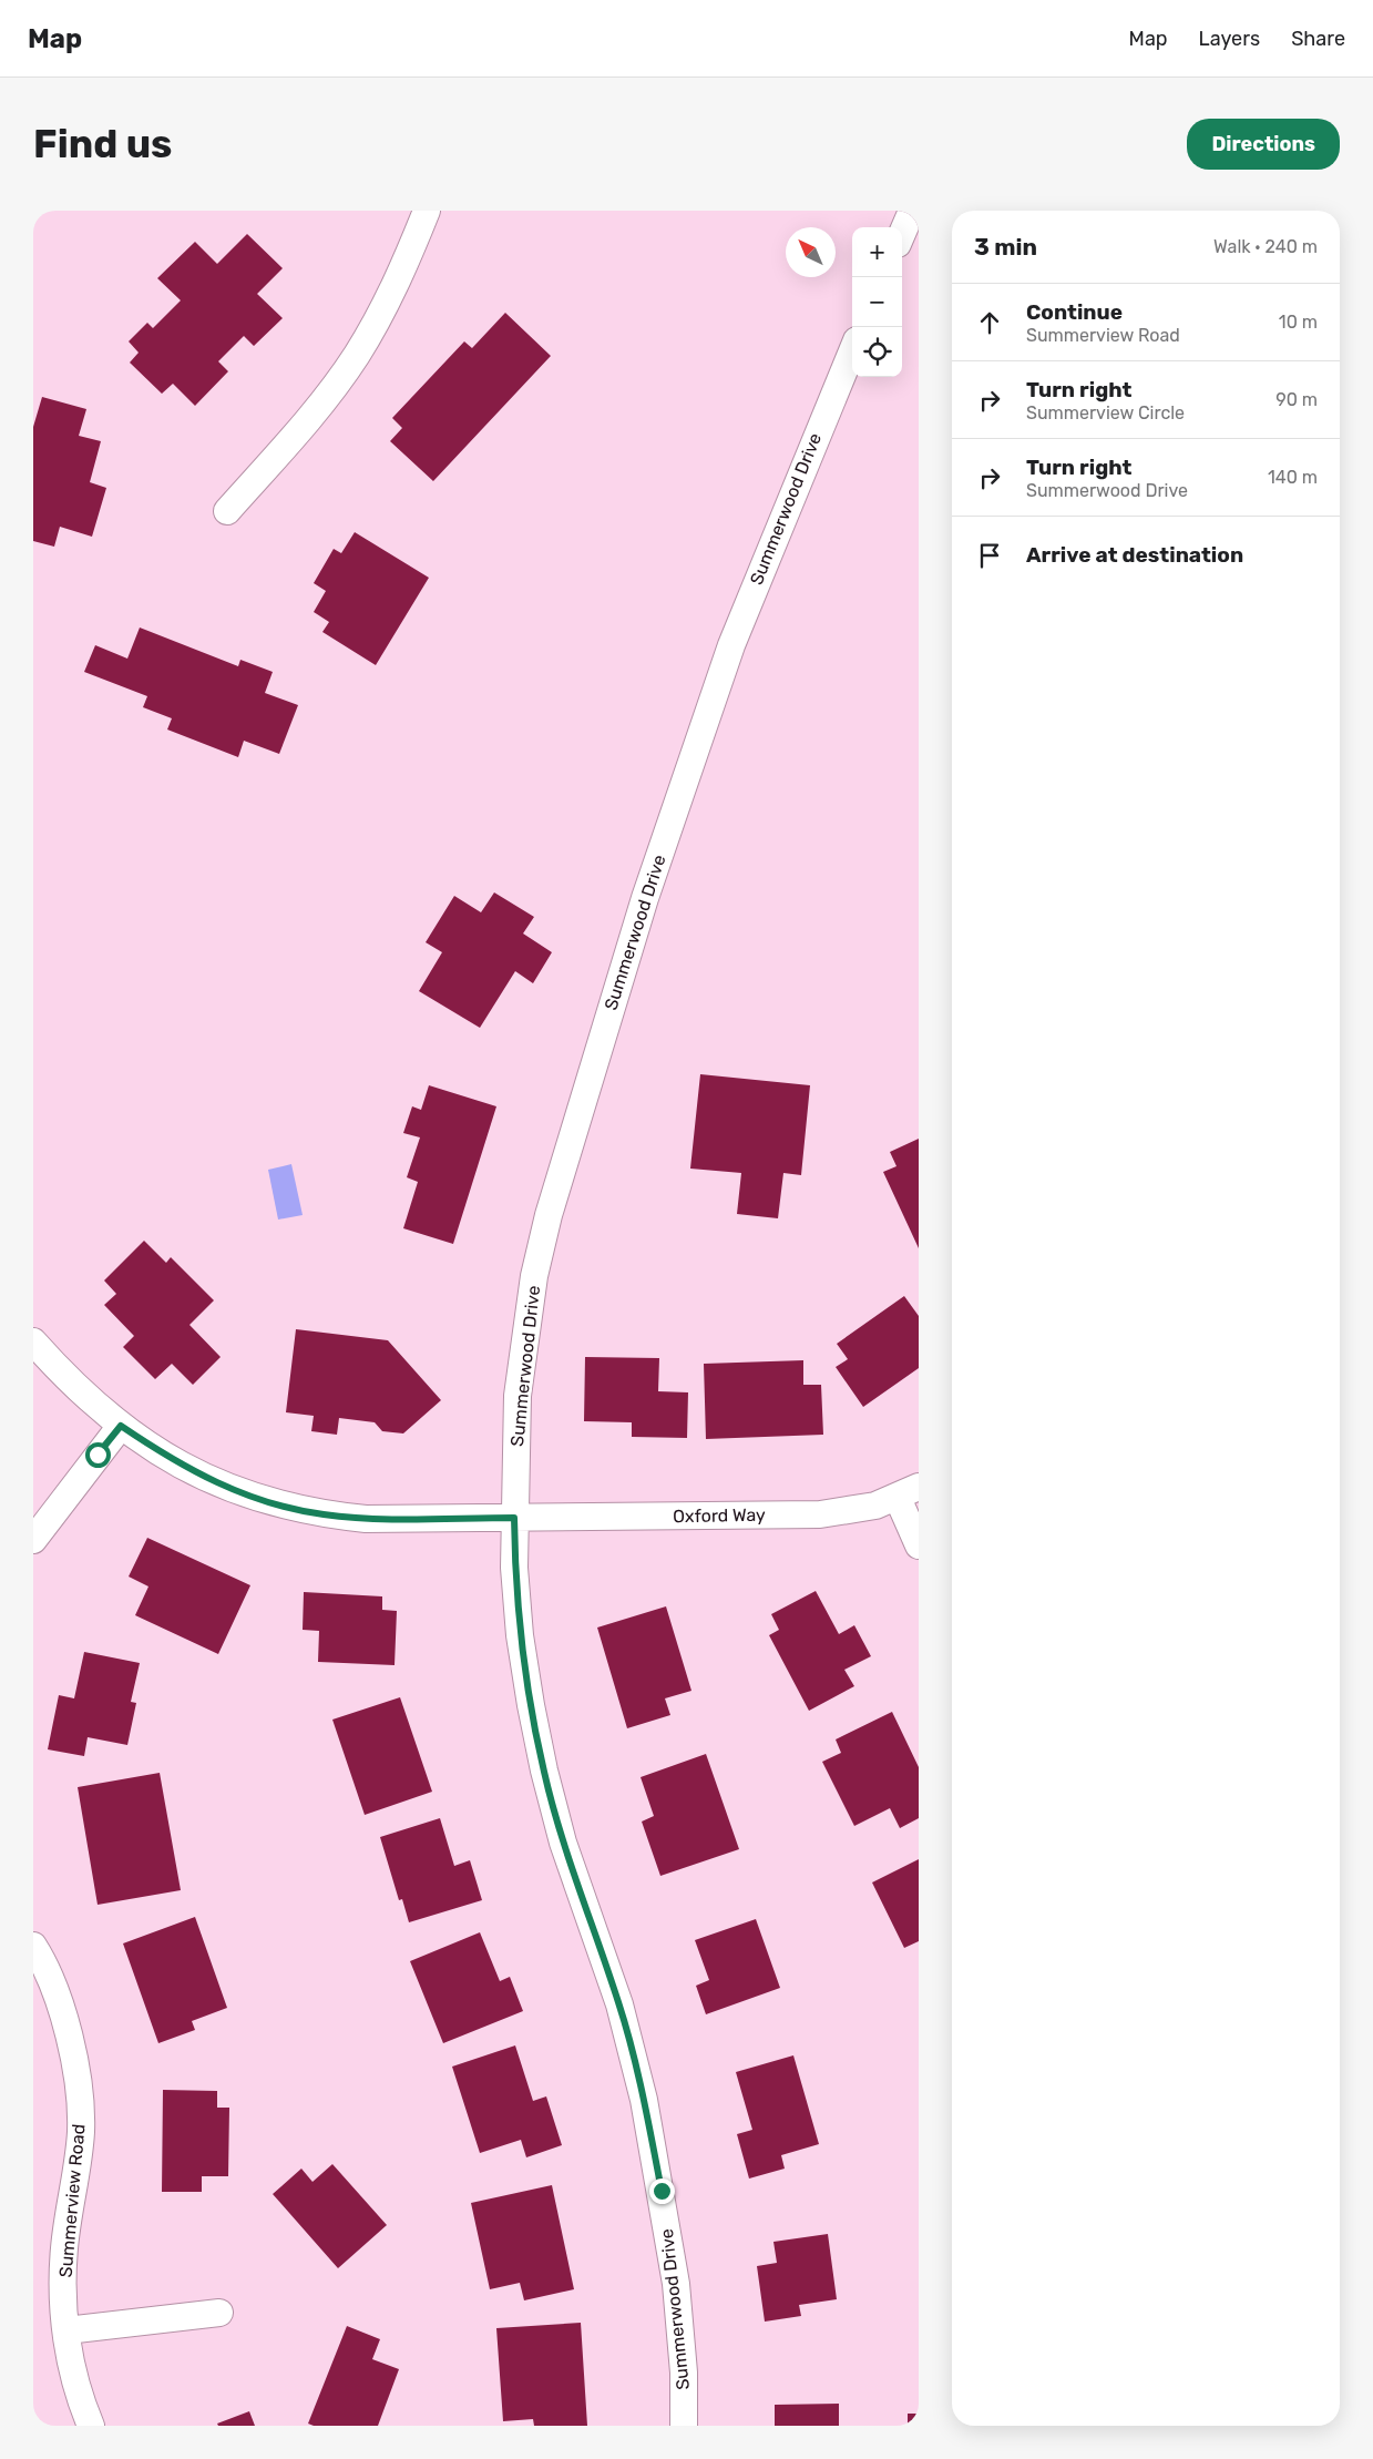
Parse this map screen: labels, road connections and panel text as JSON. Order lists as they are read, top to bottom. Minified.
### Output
{"streets":{"street":["Summerwood Drive","Oxford Way","Summerview Road"]},"crossings":[["Summerwood Drive","Oxford Way"]],"north":"top left","page":{"header":"Map","nav":["Map","Layers","Share"],"buttons":"Directions","title":"Find us","heading":["3 min","Walk · 240 m"],"map_buttons":["+","−"],"list":[["Continue","Summerview Road","10 m"],["Turn right","Summerview Circle","90 m"],["Turn right","Summerwood Drive","140 m"],"Arrive at destination"]}}
